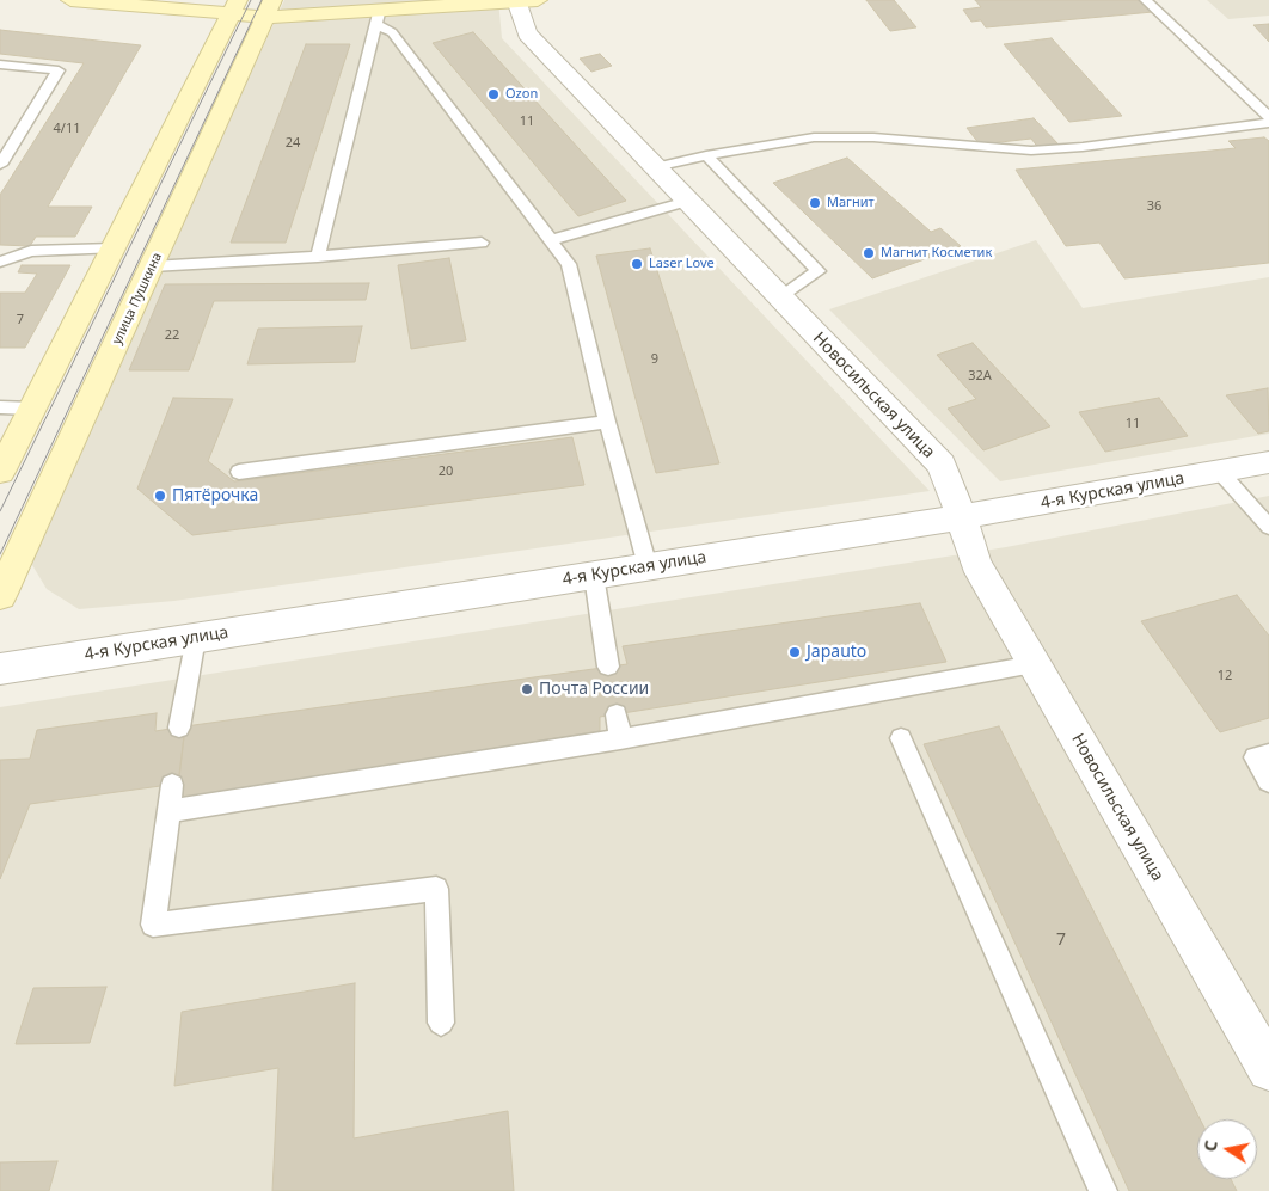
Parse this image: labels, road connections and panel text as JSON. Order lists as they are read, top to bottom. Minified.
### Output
{"streets":{"main road":["улица Пушкина"],"street":["Новосильская улица","4-я Курская улица"]},"crossings":[["Новосильская улица","4-я Курская улица"]],"places":["Ozon","Магнит","Магнит Косметик","Laser Love","Пятёрочка","Japauto","Почта России"],"house_numbers":["11","4/11","24","36","7","22","9","32А","11","20","12","7"],"north":"left"}
